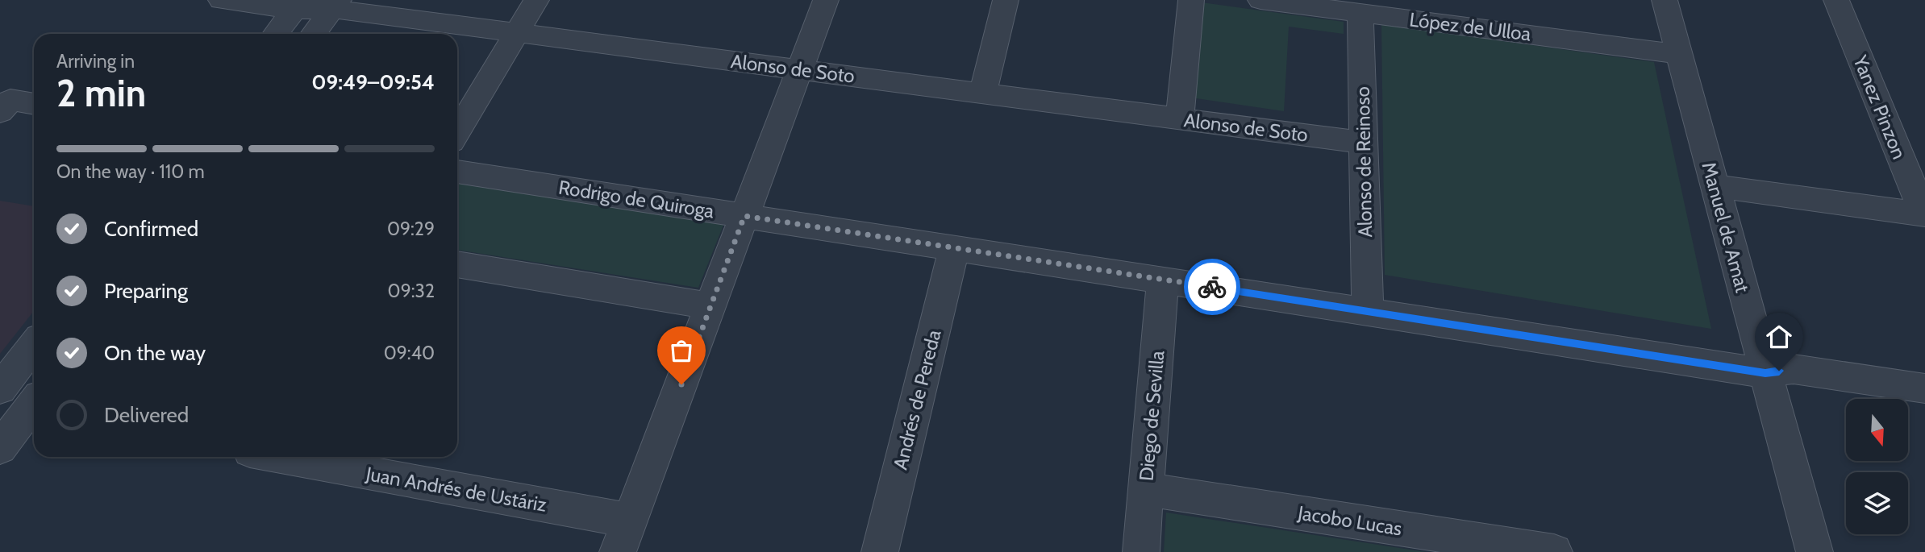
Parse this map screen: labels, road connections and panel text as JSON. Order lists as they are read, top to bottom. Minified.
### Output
{"streets":{"street":["López de Ulloa","Alonso de Soto","Yanez Pinzon","Alonso de Reinoso","Rodrigo de Quiroga","Manuel de Amat","Andrés de Pereda","Diego de Sevilla","Juan Andrés de Ustáriz","Jacobo Lucas"]},"crossings":[["López de Ulloa","Alonso de Reinoso"],["López de Ulloa","Manuel de Amat"],["Alonso de Soto","Alonso de Reinoso"],["Alonso de Reinoso","Rodrigo de Quiroga"],["Rodrigo de Quiroga","Manuel de Amat"],["Rodrigo de Quiroga","Andrés de Pereda"],["Rodrigo de Quiroga","Diego de Sevilla"],["Diego de Sevilla","Jacobo Lucas"]],"north":"bottom","page":{"heading":["2 min","Arriving in","09:49–09:54"],"bar":"On the way · 110 m","list":[["Confirmed","09:29"],["Preparing","09:32"],["On the way","09:40"],"Delivered"]}}
